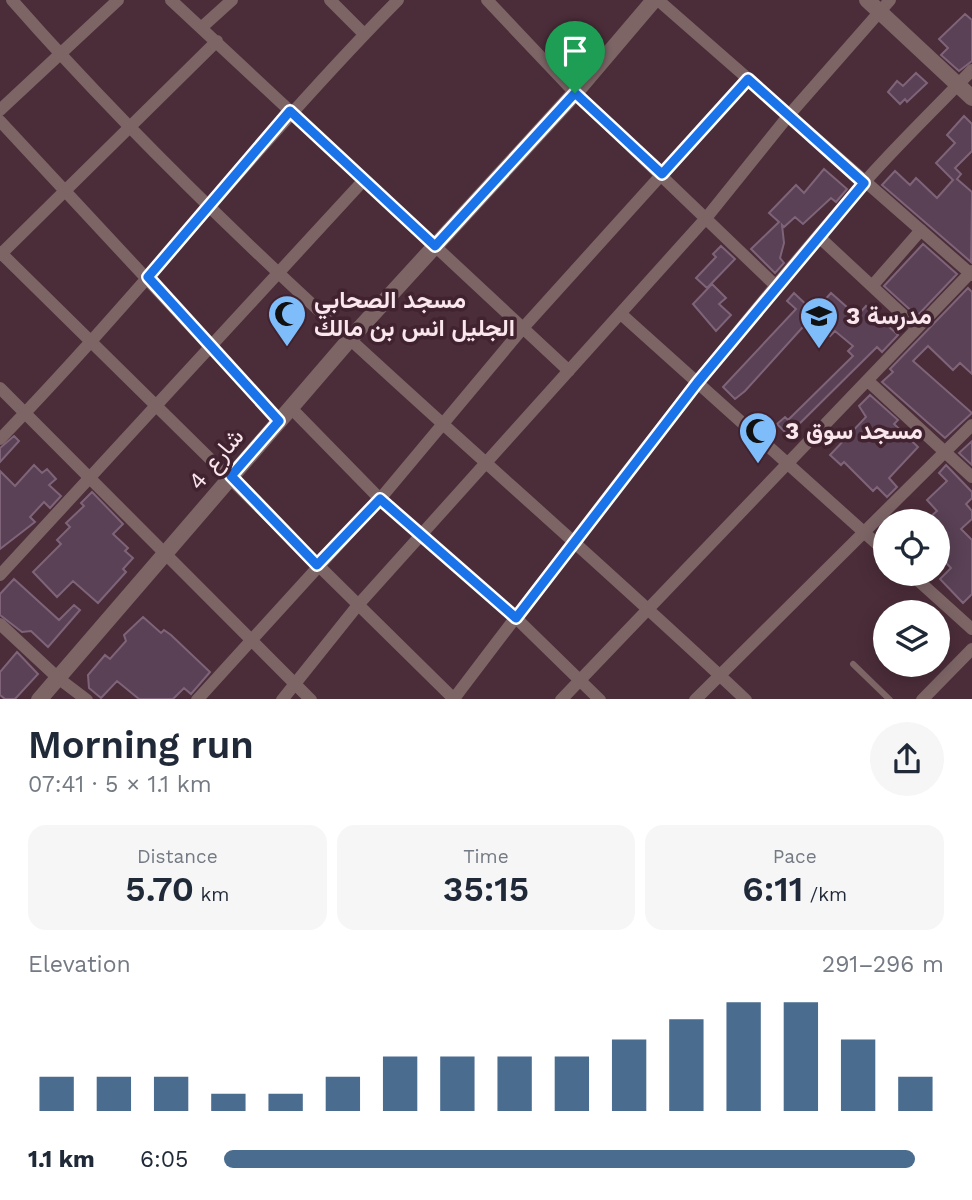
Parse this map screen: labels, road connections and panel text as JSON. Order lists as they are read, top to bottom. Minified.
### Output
{"streets":{"street":["شارع 4"]},"places":{"mosque":["مسجد الصحابي الجليل انس بن مالك","مسجد سوق 3"],"school or university":["مدرسة 3"]},"page":{"heading":["Morning run","07:41 · 5 × 1.1 km"],"stats":[["Distance","5.70 km"],["Time","35:15"],["Pace","6:11 /km"]],"chart":["Elevation","291–296 m"],"list":[{"name":"1.1 km","note":"6:05"}]}}
